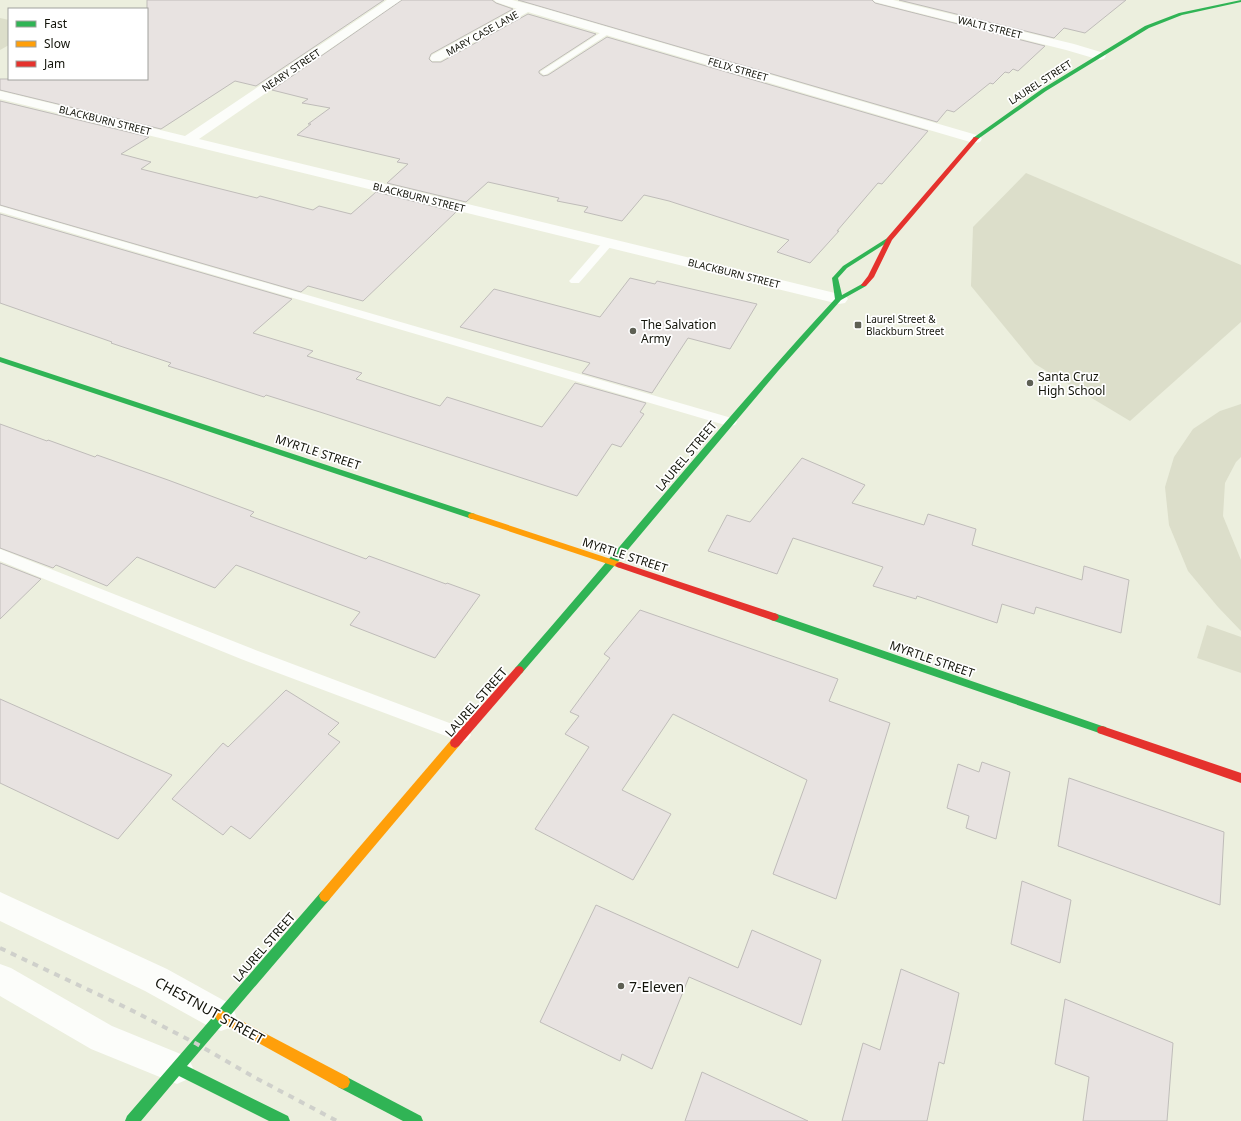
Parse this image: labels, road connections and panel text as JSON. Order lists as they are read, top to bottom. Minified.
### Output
{"streets":{"main road":["LAUREL STREET","MYRTLE STREET","CHESTNUT STREET"],"street":["WALTI STREET","MARY CASE LANE","FELIX STREET","NEARY STREET","BLACKBURN STREET"]},"crossings":[["WALTI STREET","LAUREL STREET"],["MARY CASE LANE","FELIX STREET"],["FELIX STREET","LAUREL STREET"],["NEARY STREET","BLACKBURN STREET"],["LAUREL STREET","BLACKBURN STREET"],["LAUREL STREET","MYRTLE STREET"],["LAUREL STREET","CHESTNUT STREET"]],"places":{"transit":["Laurel Street & Blackburn Street"],"other":["The Salvation Army","Santa Cruz High School","7-Eleven"]},"legend":["Fast","Slow","Jam"]}
